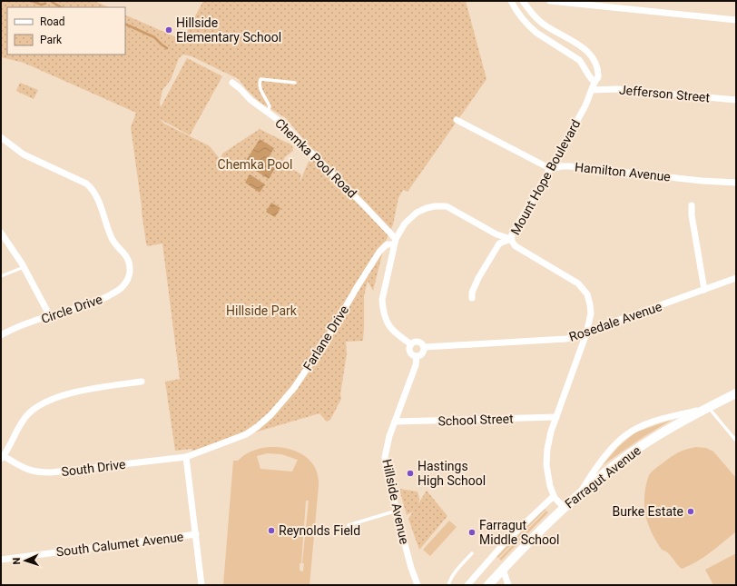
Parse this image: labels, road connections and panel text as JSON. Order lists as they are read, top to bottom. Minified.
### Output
{"streets":{"main road":["Farragut Avenue"],"street":["Jefferson Street","Chemka Pool Road","Hamilton Avenue","Mount Hope Boulevard","Circle Drive","Rosedale Avenue","Farlane Drive","School Street","South Drive","Hillside Avenue","South Calumet Avenue"]},"crossings":[["Jefferson Street","Mount Hope Boulevard"],["Chemka Pool Road","Farlane Drive"],["Hamilton Avenue","Mount Hope Boulevard"],["Mount Hope Boulevard","Rosedale Avenue"],["Mount Hope Boulevard","School Street"],["Mount Hope Boulevard","Farragut Avenue"],["Rosedale Avenue","Hillside Avenue"],["Farlane Drive","South Drive"],["School Street","Hillside Avenue"]],"parks":["Chemka Pool","Hillside Park"],"places":["Hillside Elementary School","Hastings High School","Burke Estate","Reynolds Field","Farragut Middle School"],"legend":["Road","Park"],"north":"left"}
